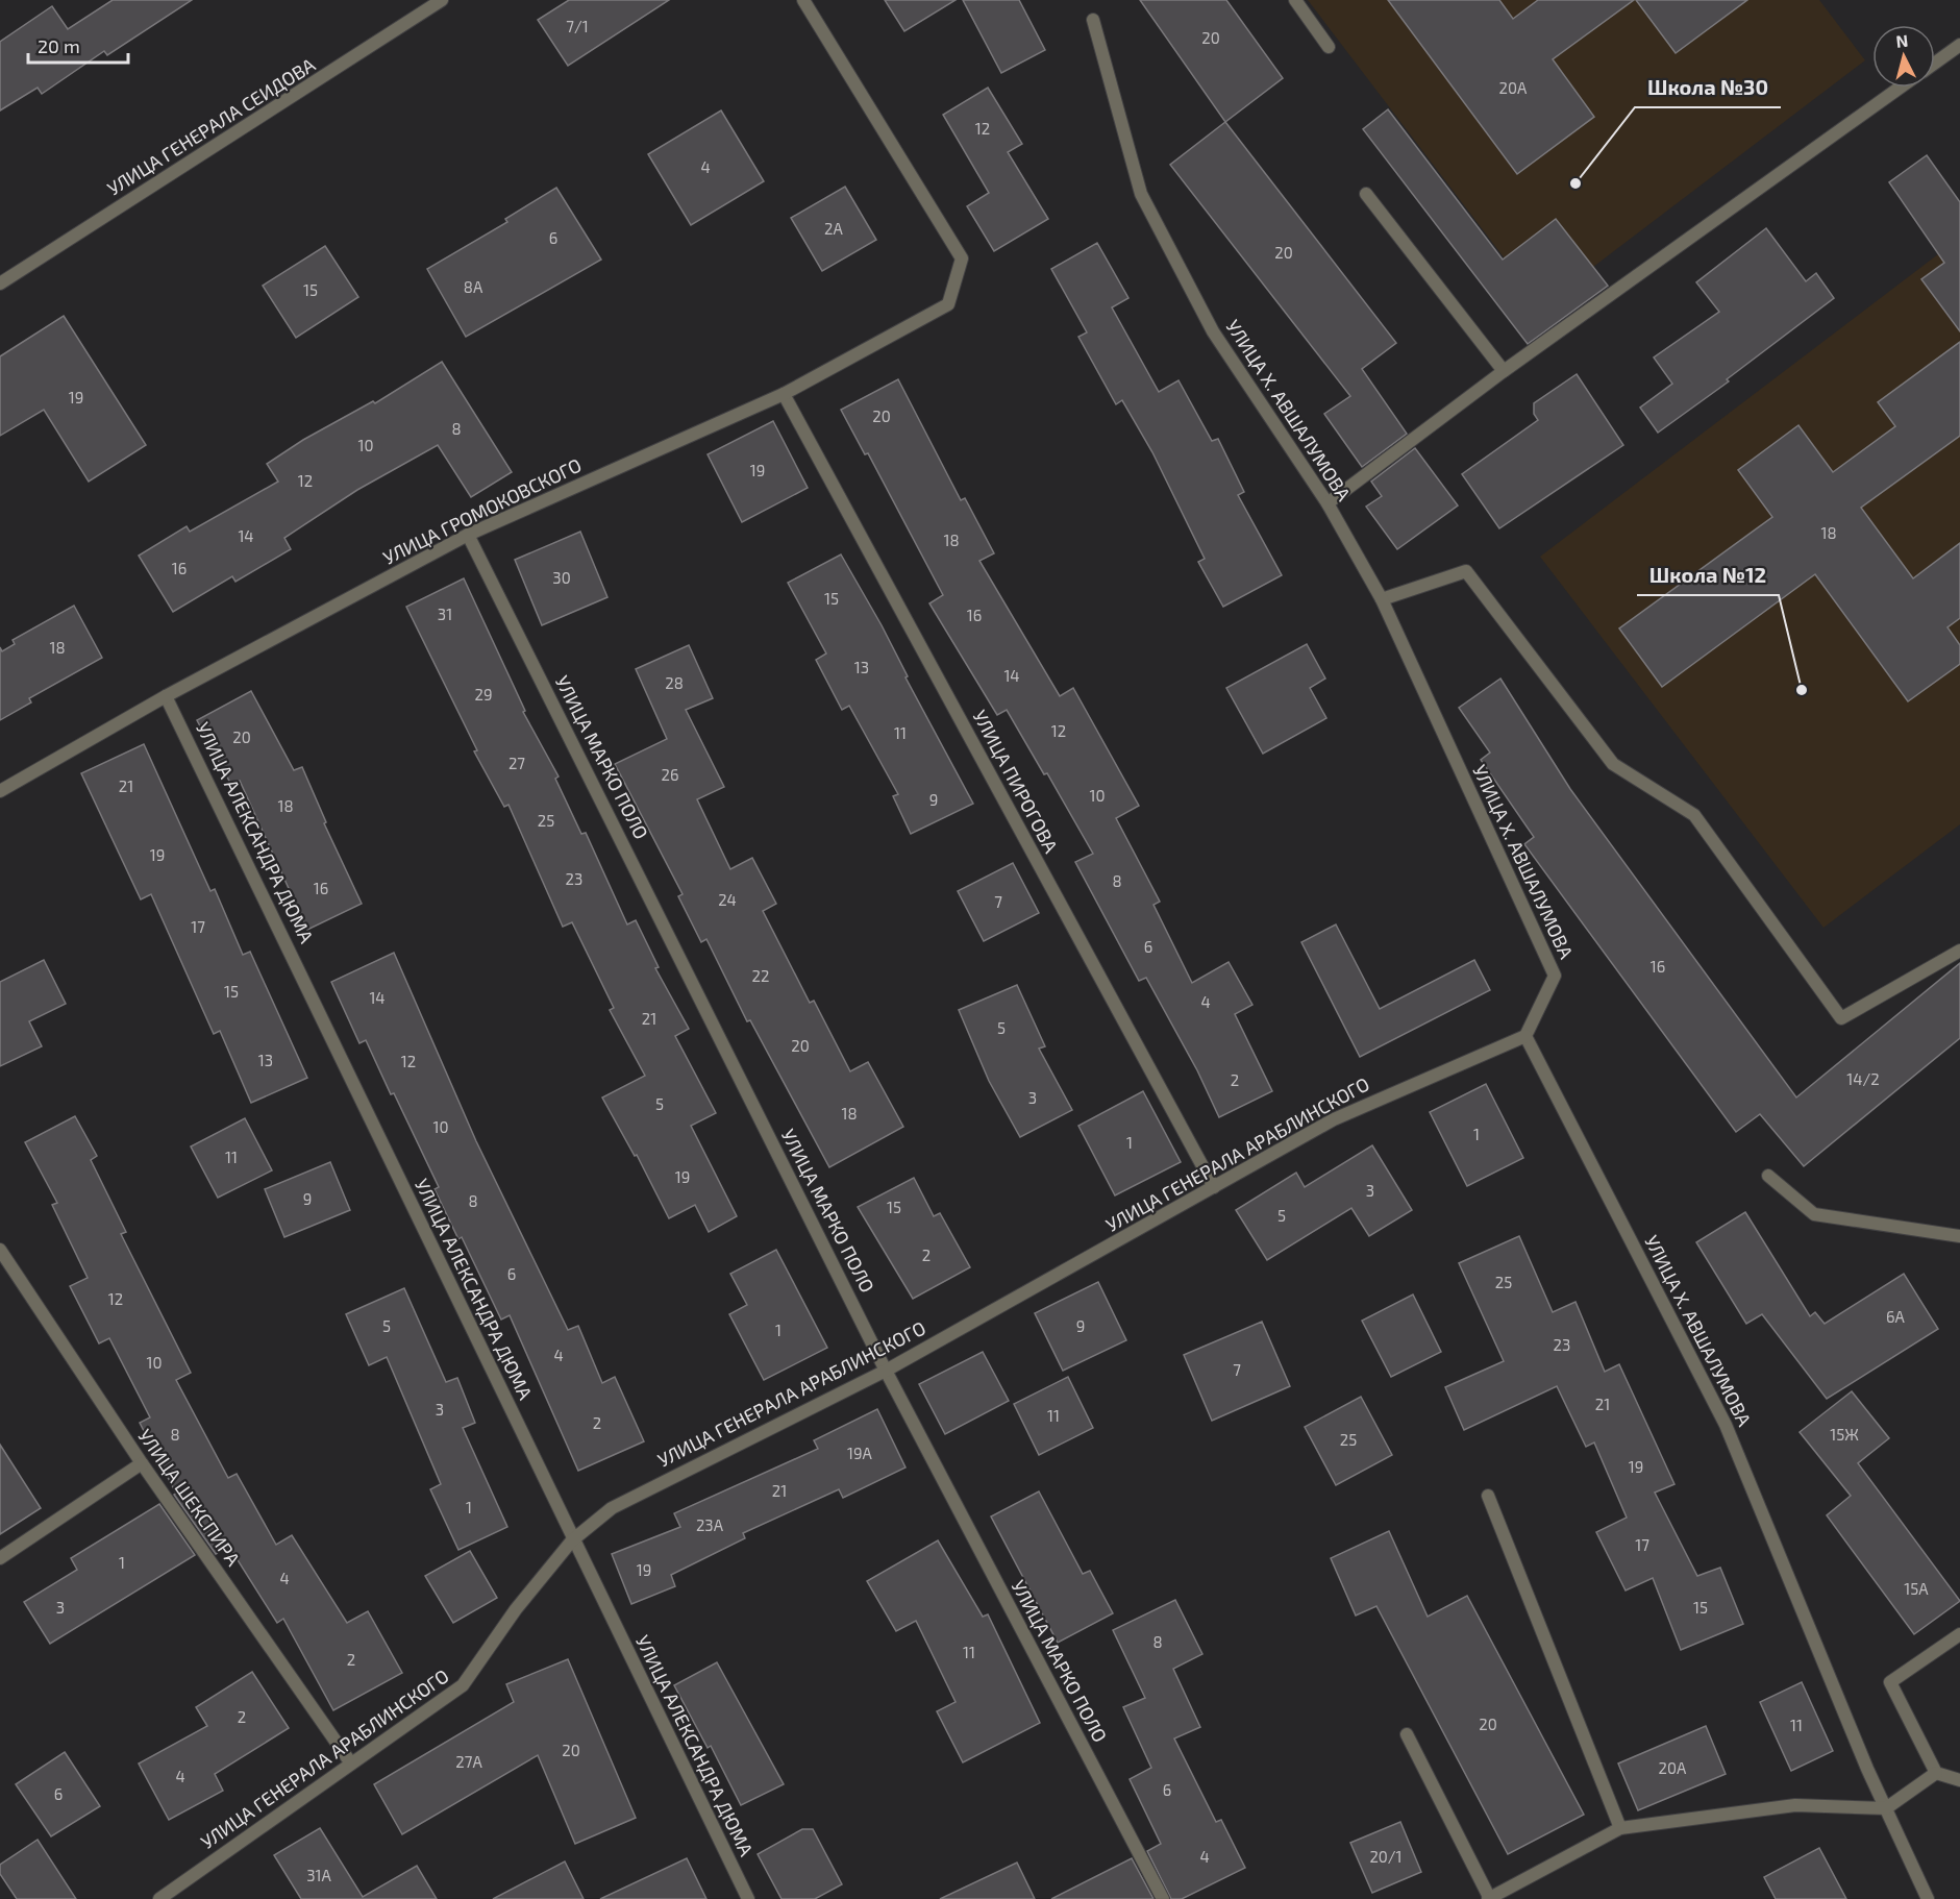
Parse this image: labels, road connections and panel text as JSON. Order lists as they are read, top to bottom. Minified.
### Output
{"streets":{"street":["УЛИЦА ГЕНЕРАЛА СЕИДОВА","УЛИЦА Х. АВШАЛУМОВА","УЛИЦА ГРОМОКОВСКОГО","УЛИЦА МАРКО ПОЛО","УЛИЦА ПИРОГОВА","УЛИЦА АЛЕКСАНДРА ДЮМА","УЛИЦА ГЕНЕРАЛА АРАБЛИНСКОГО","УЛИЦА ШЕКСПИРА"]},"crossings":[["УЛИЦА Х. АВШАЛУМОВА","УЛИЦА ГЕНЕРАЛА АРАБЛИНСКОГО"],["УЛИЦА ГРОМОКОВСКОГО","УЛИЦА МАРКО ПОЛО"],["УЛИЦА ГРОМОКОВСКОГО","УЛИЦА ПИРОГОВА"],["УЛИЦА ГРОМОКОВСКОГО","УЛИЦА АЛЕКСАНДРА ДЮМА"],["УЛИЦА МАРКО ПОЛО","УЛИЦА ГЕНЕРАЛА АРАБЛИНСКОГО"],["УЛИЦА ПИРОГОВА","УЛИЦА ГЕНЕРАЛА АРАБЛИНСКОГО"],["УЛИЦА АЛЕКСАНДРА ДЮМА","УЛИЦА ГЕНЕРАЛА АРАБЛИНСКОГО"],["УЛИЦА ГЕНЕРАЛА АРАБЛИНСКОГО","УЛИЦА ШЕКСПИРА"]],"places":["Школа №30","Школа №12"],"house_numbers":["7/1","20","20А","12","4","2А","6","20","8А","15","19","20","8","10","19","12","18","14","18","16","30","15","31","16","18","13","14","28","29","12","11","20","27","26","21","10","9","18","25","19","23","8","16","24","7","17","6","16","22","15","14","4","21","5","20","13","12","14/2","2","3","5","18","10","1","1","11","19","3","9","8","15","5","2","6","25","12","6А","5","9","1","23","4","10","7","21","3","11","2","8","15Ж","25","19А","19","21","1","23А","17","1","19","4","15А","3","15","8","11","2","2","20","11","20","27А","20А","4","6","6","4","20/1","31А"],"scale_bar":"20 m","north":"top"}
